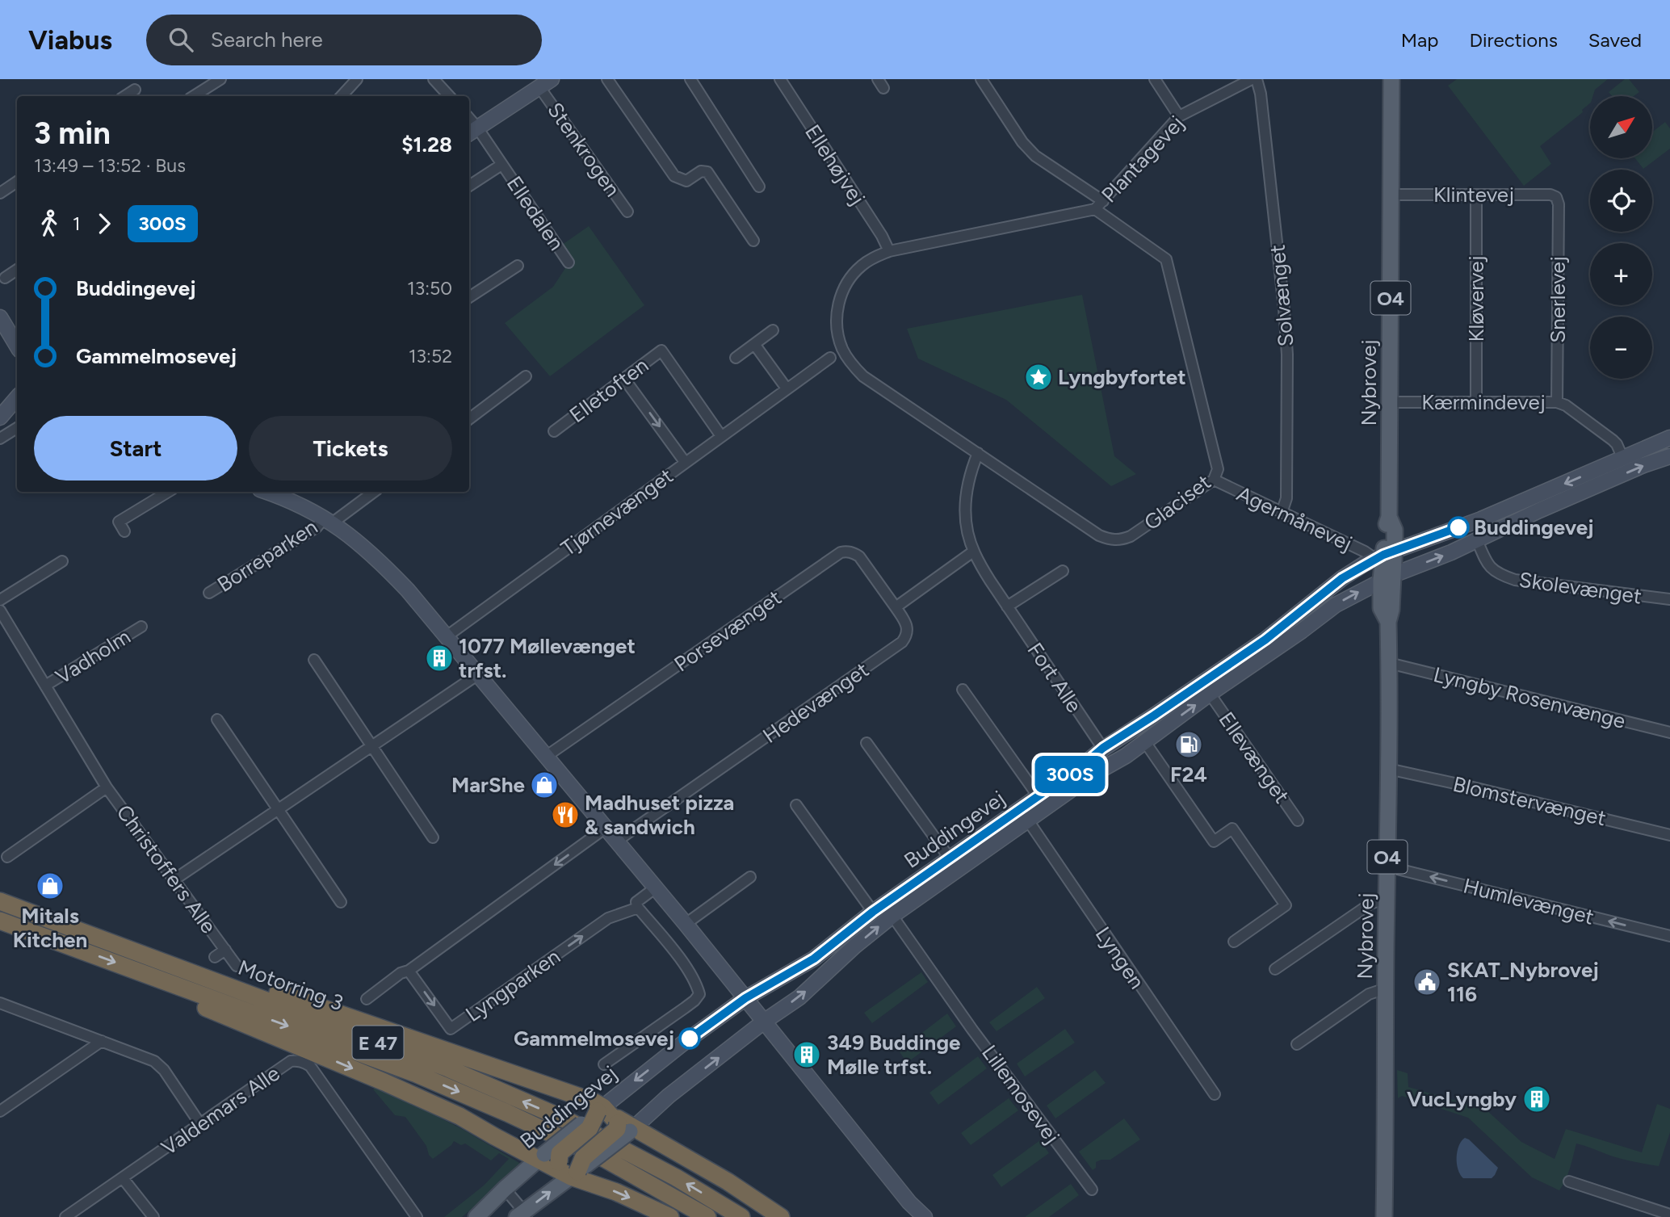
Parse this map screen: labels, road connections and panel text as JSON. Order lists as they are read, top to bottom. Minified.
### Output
{"streets":{"highway":["Motorring 3","E 47"],"main road":["O4","Nybrovej","Buddingevej"],"street":["Stenkrogen","Plantagevej","Ellehøjvej","Klintevej","Elledalen","Solvænget","Kløvervej","Snerlevej","Elletoften","Kærmindevej","Glaciset","Tjørnevænget","Agermånevej","Borreparken","Skolevænget","Porsevænget","Vadholm","Fort Alle","Lyngby Rosenvænge","Hedevænget","Ellevænget","Blomstervænget","Christoffers Alle","Humlevænget","Lyngen","Lyngparken","Lillemosevej","Valdemars Alle"]},"crossings":[["Plantagevej","Glaciset"],["Ellehøjvej","Glaciset"],["Klintevej","Kløvervej"],["Klintevej","Snerlevej"],["Klintevej","Nybrovej"],["Solvænget","Agermånevej"],["Kløvervej","Kærmindevej"],["Snerlevej","Kærmindevej"],["Nybrovej","Kærmindevej"],["Nybrovej","Agermånevej"],["Nybrovej","Lyngby Rosenvænge"],["Nybrovej","Blomstervænget"],["Nybrovej","Buddingevej"],["Nybrovej","Humlevænget"],["Elletoften","Tjørnevænget"],["Kærmindevej","Buddingevej"],["Glaciset","Agermånevej"],["Glaciset","Fort Alle"],["Agermånevej","Buddingevej"],["Skolevænget","Buddingevej"],["Porsevænget","Hedevænget"],["Vadholm","Christoffers Alle"],["Fort Alle","Buddingevej"],["Ellevænget","Buddingevej"],["Buddingevej","Lyngen"],["Buddingevej","Lillemosevej"]],"one_way":["Humlevænget"],"places":{"place":["Lyngbyfortet"],"other":["Buddingevej","Gammelmosevej"],"building":["1077 Møllevænget trfst.","349 Buddinge Mølle trfst.","VucLyngby"],"fuel station":["F24"],"shop":["MarShe","Mitals Kitchen"],"restaurant":["Madhuset pizza & sandwich"],"public building":["SKAT_Nybrovej 116"]},"lines":["bus line 300S"],"north":"top right","page":{"header":"Viabus","search":"Search here","nav":["Map","Directions","Saved"],"on_map":"300S","map_buttons":["+","−"],"heading":["3 min","13:49 – 13:52 · Bus","$1.28"],"legs":["1","300S"],"list":[{"name":"Buddingevej","value":"13:50"},{"name":"Gammelmosevej","value":"13:52"}],"buttons":["Start","Tickets"]}}
